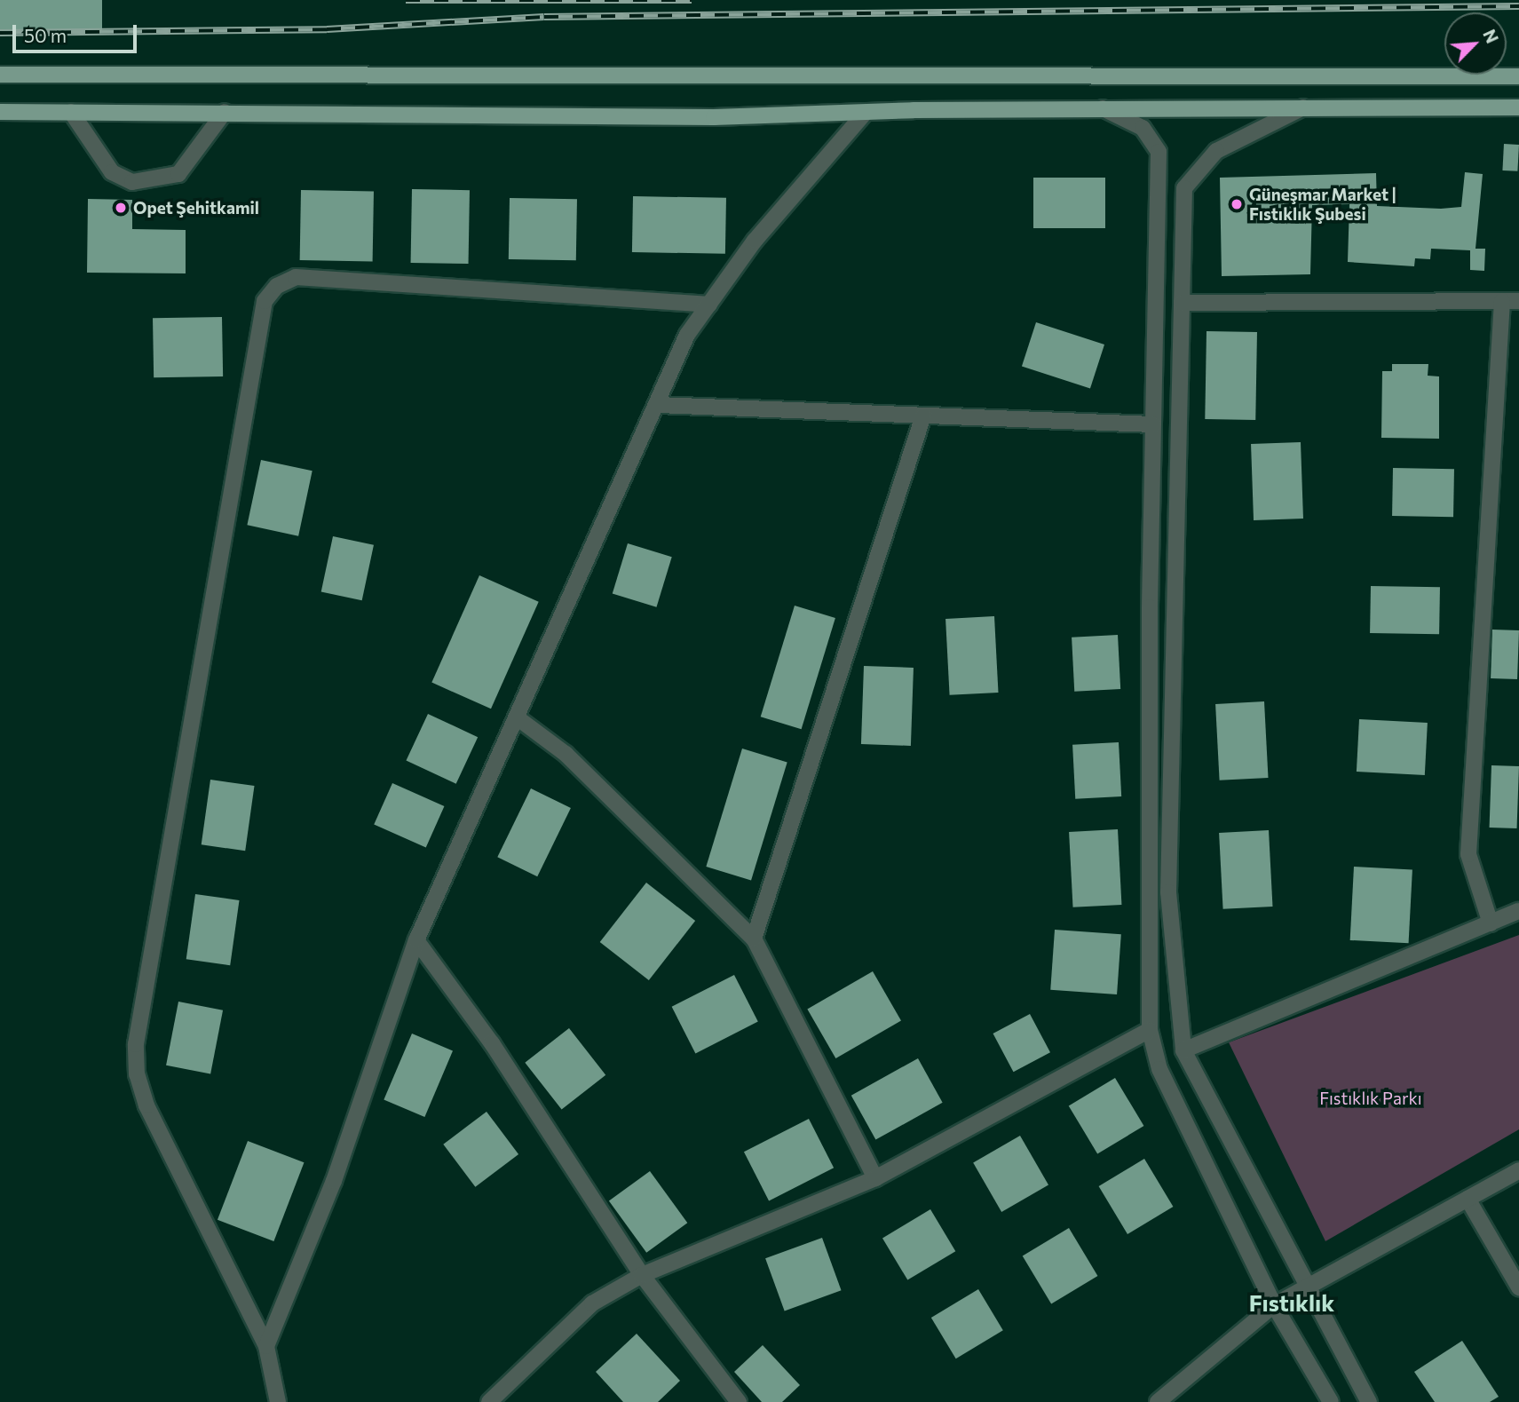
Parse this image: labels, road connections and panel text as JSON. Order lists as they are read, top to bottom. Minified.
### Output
{"districts":["Fıstıklık"],"parks":["Fıstıklık Parkı"],"places":["Güneşmar Market | Fıstıklık Şubesi","Opet Şehitkamil"],"scale_bar":"50 m","north":"top right"}
